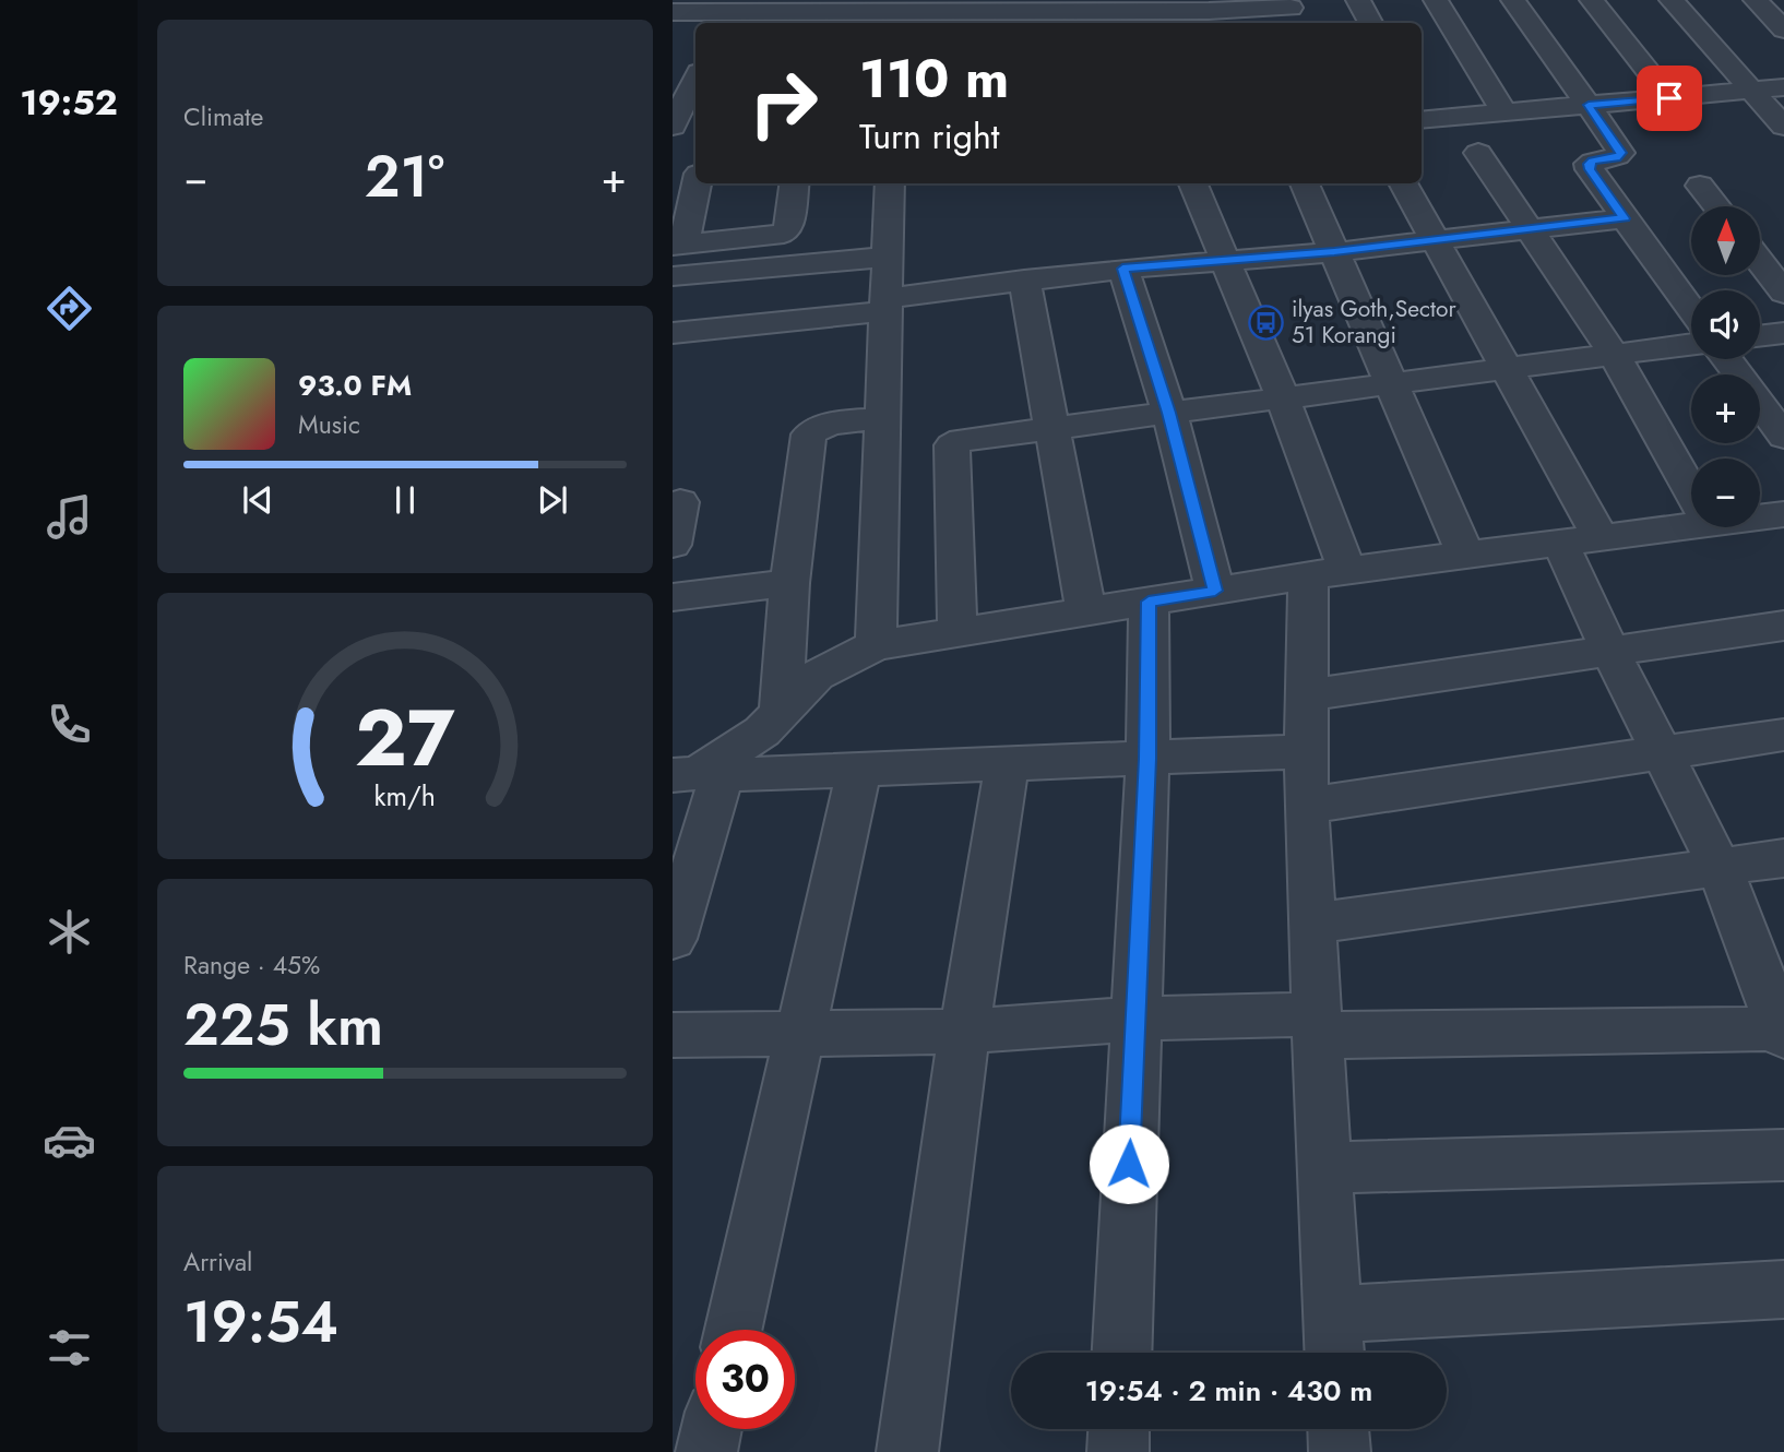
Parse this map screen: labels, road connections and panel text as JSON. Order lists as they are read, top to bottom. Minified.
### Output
{"places":{"bus stop":["ilyas Goth,Sector 51 Korangi"]},"north":"top","page":{"tabs":"19:52","tile":["Climate",["Range · 45%","225 km"],["Arrival","19:54"]],"turn":["110 m","Turn right"],"heat":["−","21°","+"],"map_buttons":["+","−"],"song":["93.0 FM","Music"],"limit":"30","trip":"19:54 · 2 min · 430 m","gauge":["27","km/h"]}}
